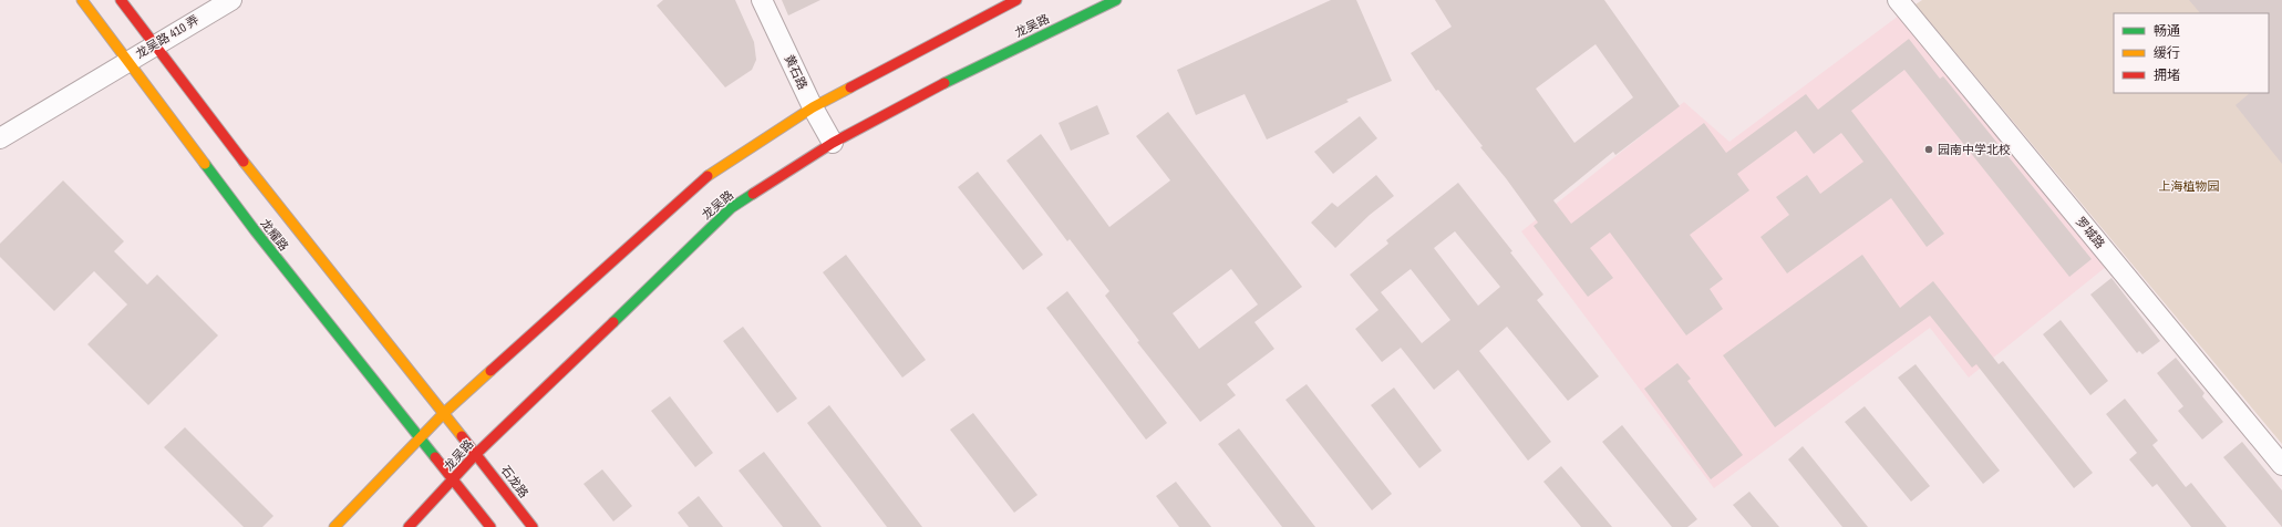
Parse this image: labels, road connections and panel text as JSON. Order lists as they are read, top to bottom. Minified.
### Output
{"streets":{"main road":["龙吴路","龙耀路","石龙路"],"street":["龙吴路 410 弄","黄石路","罗城路"]},"crossings":[["龙吴路","黄石路"],["龙吴路","龙耀路"],["龙吴路","石龙路"],["龙吴路 410 弄","龙耀路"],["龙耀路","石龙路"]],"parks":["上海植物园"],"places":["园南中学北校"],"legend":["畅通","缓行","拥堵"]}
